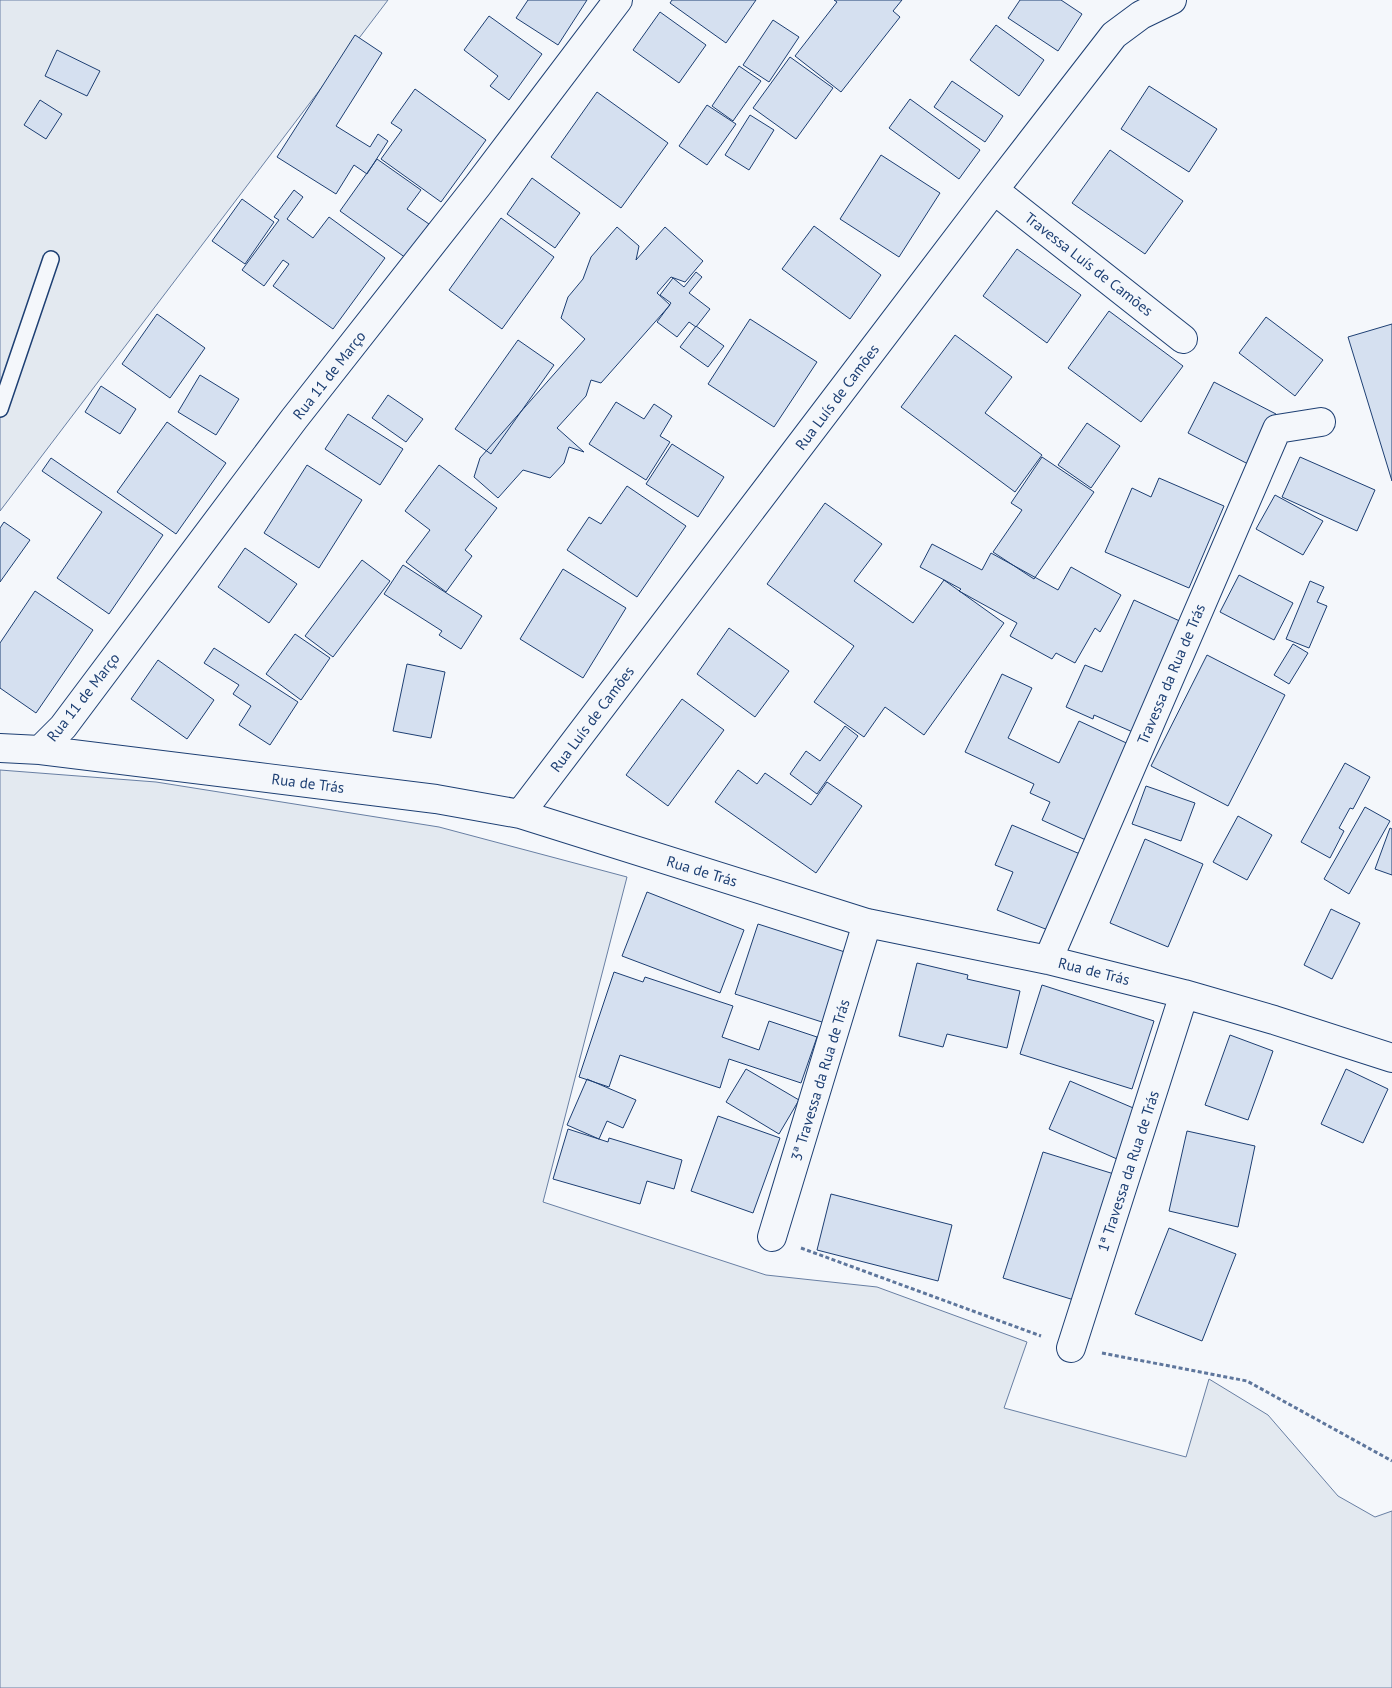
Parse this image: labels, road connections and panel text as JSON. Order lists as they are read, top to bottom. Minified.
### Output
{"streets":{"street":["Travessa Luís de Camões","Rua 11 de Março","Rua Luís de Camões","Travessa da Rua de Trás","Rua de Trás","3ª Travessa da Rua de Trás","1ª Travessa da Rua de Trás"]},"crossings":[["Travessa Luís de Camões","Rua Luís de Camões"],["Rua 11 de Março","Rua de Trás"],["Rua Luís de Camões","Rua de Trás"],["Travessa da Rua de Trás","Rua de Trás"],["Rua de Trás","3ª Travessa da Rua de Trás"],["Rua de Trás","1ª Travessa da Rua de Trás"]]}
